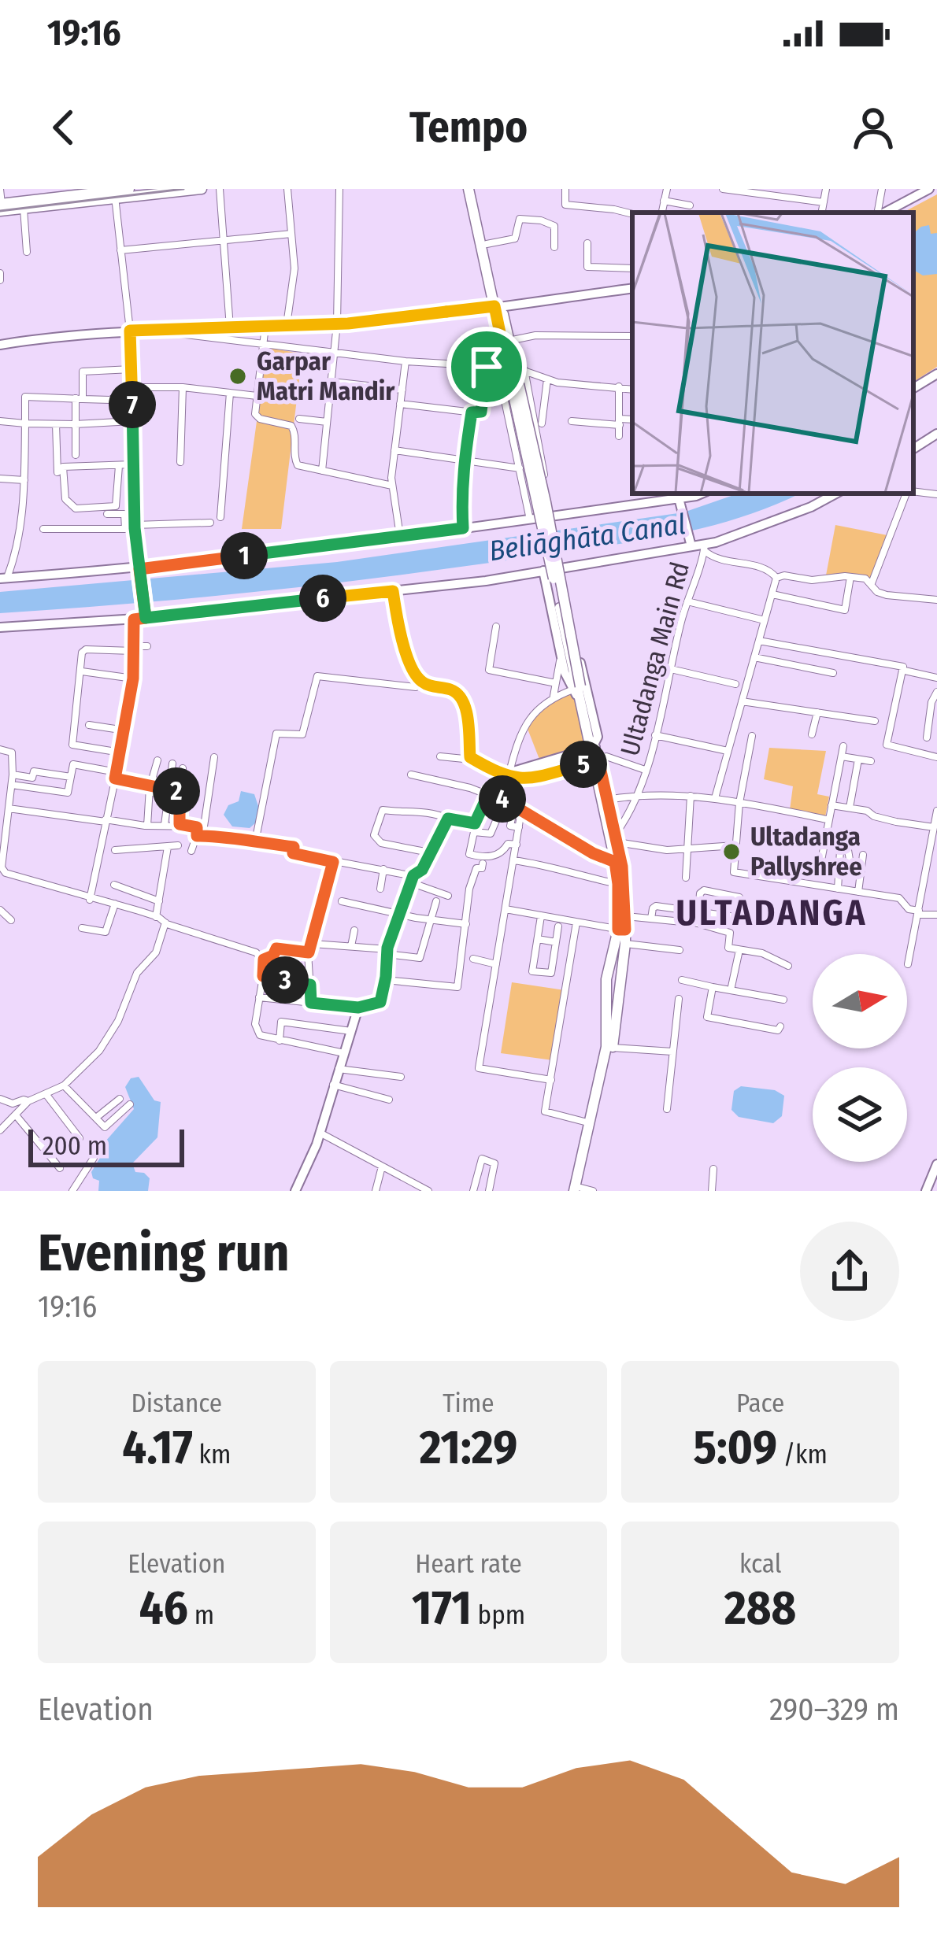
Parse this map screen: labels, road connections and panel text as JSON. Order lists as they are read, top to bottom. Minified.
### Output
{"streets":{"street":["Ultadanga Main Rd"]},"districts":["ULTADANGA"],"water":["Beliāghāta Canal"],"places":["Garpar Matri Mandir","Ultadanga Pallyshree"],"scale_bar":"200 m","north":"right","page":{"status":"19:16","header":"Tempo","pins":["7","1","6","5","2","4","3"],"scale":"200 m","heading":["Evening run","19:16"],"stats":[["Distance","4.17 km"],["Time","21:29"],["Pace","5:09 /km"],["Elevation","46 m"],["Heart rate","171 bpm"],["kcal","288"]],"chart":["Elevation","290–329 m"]}}
